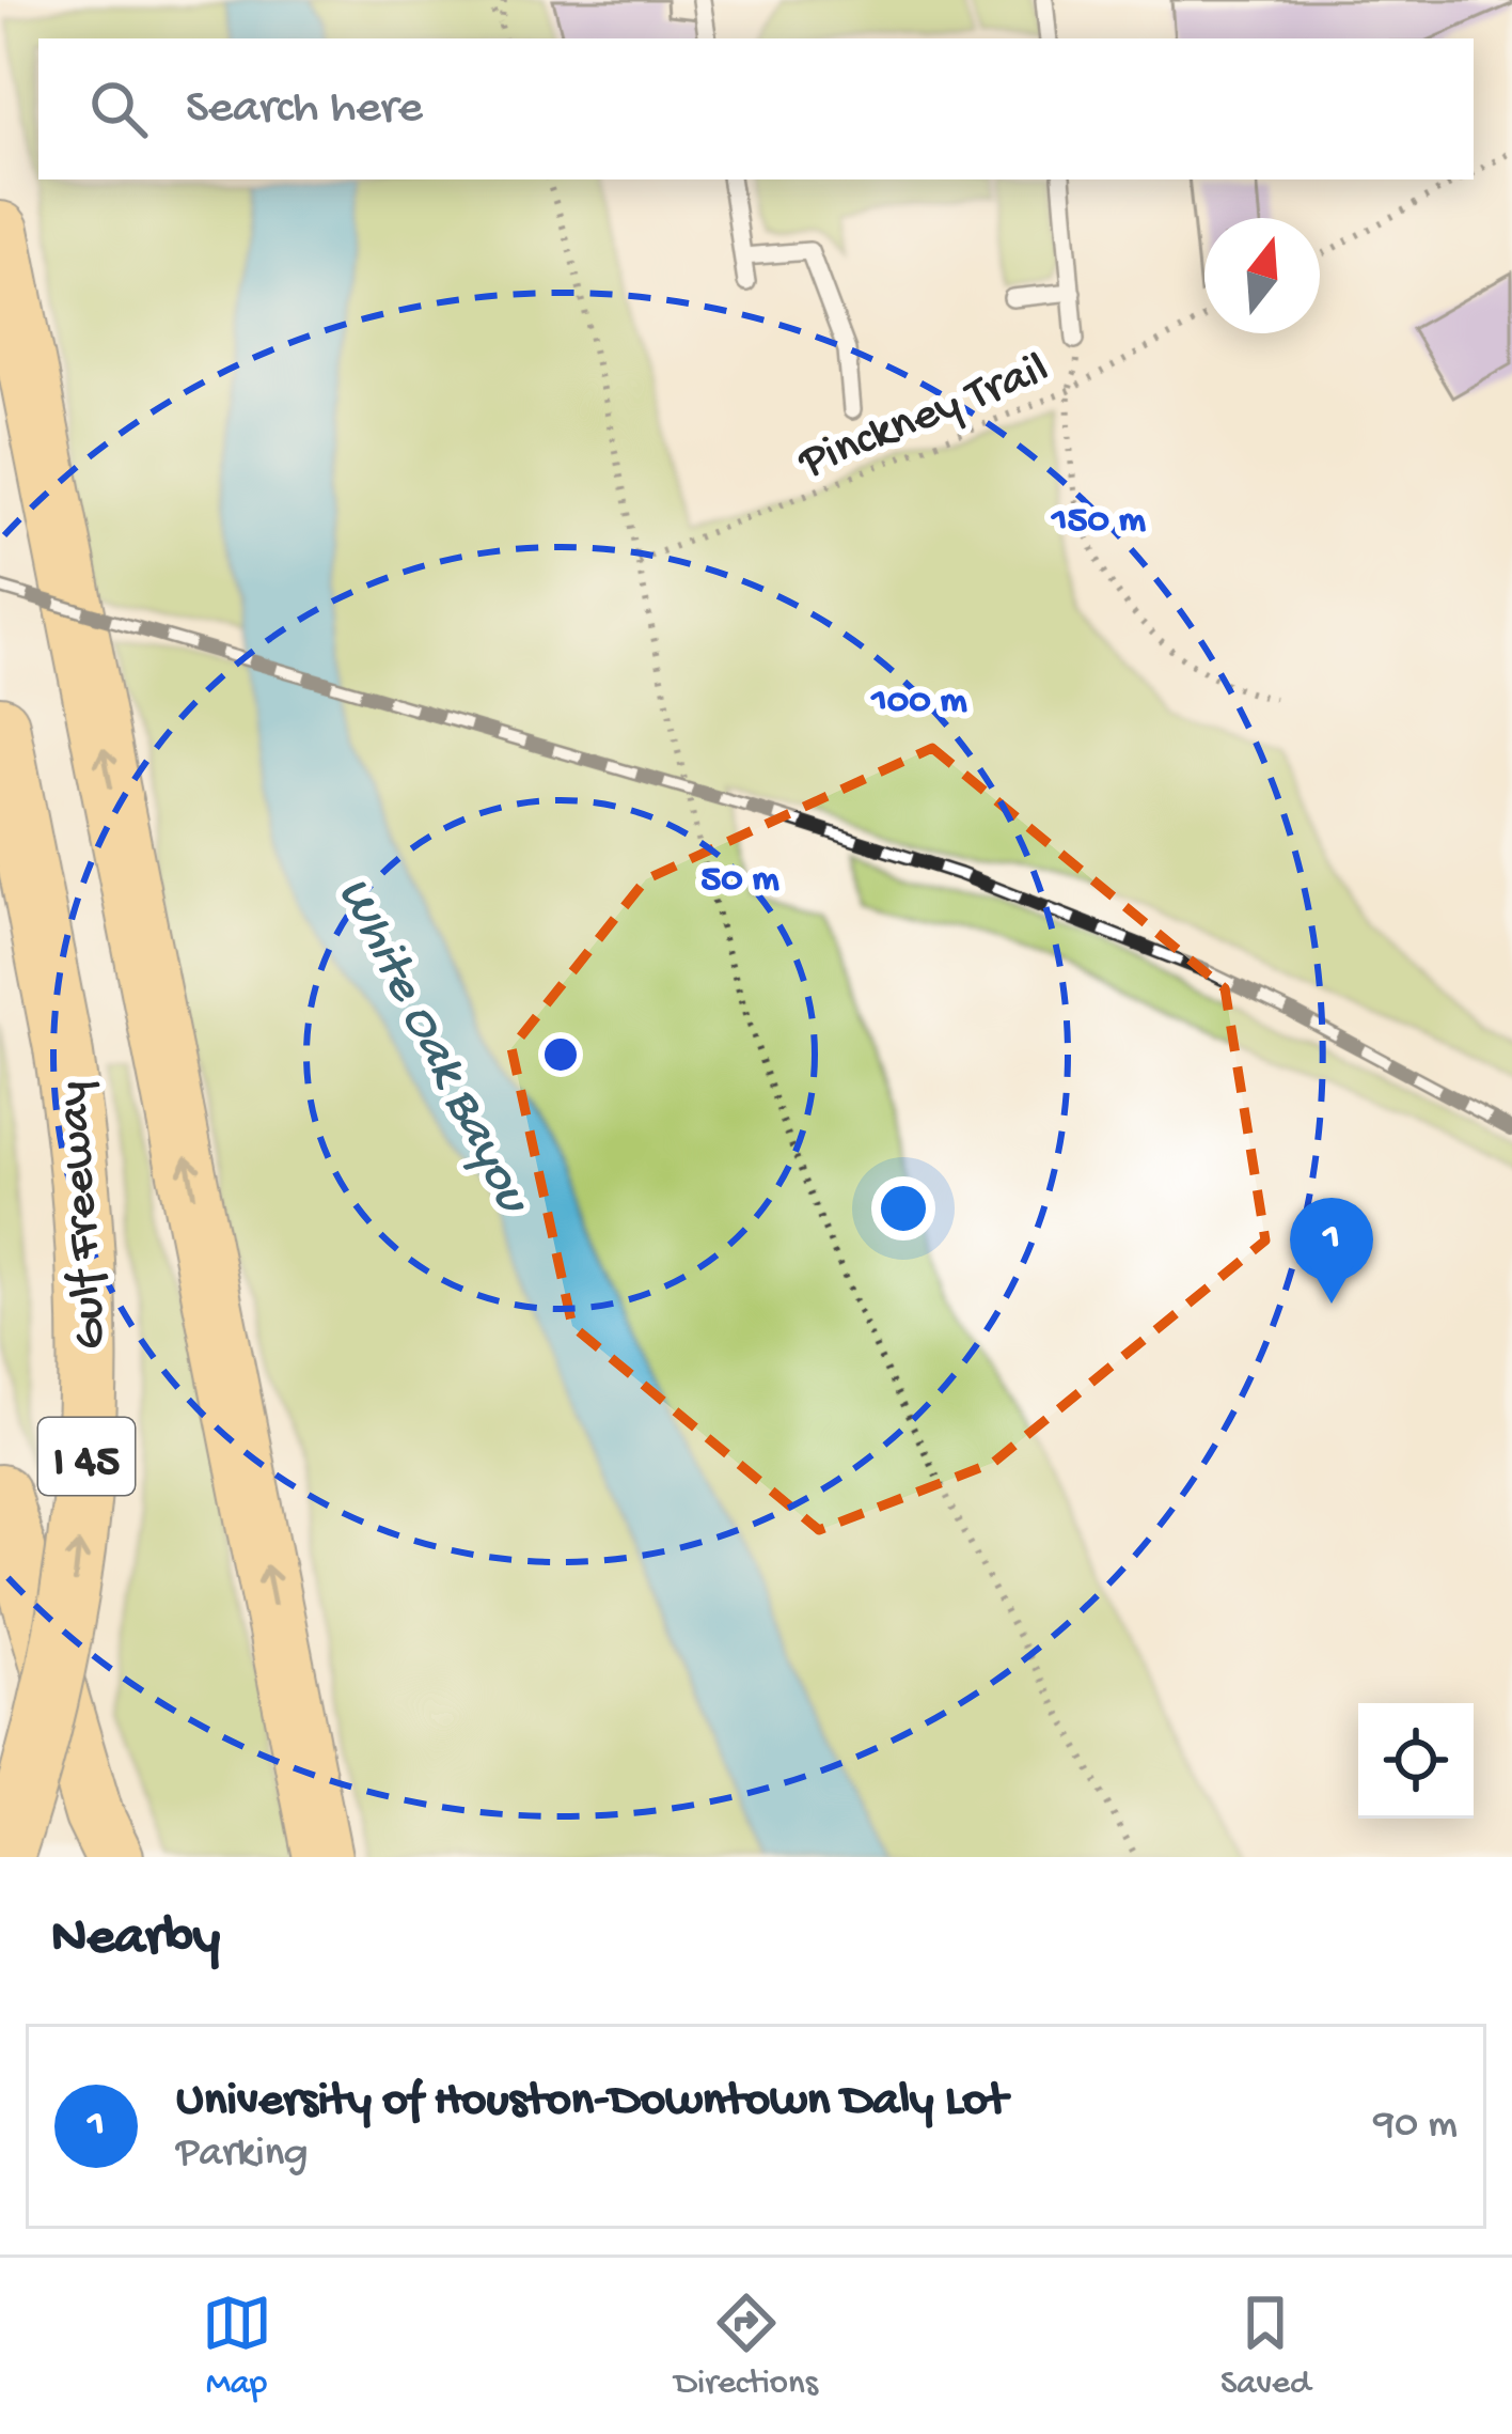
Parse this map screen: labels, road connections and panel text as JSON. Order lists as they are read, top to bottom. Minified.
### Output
{"streets":{"highway":["Gulf Freeway","I 45"],"path":["Pinckney Trail"]},"water":["White Oak Bayou"],"north":"top","page":{"search":"Search here","pins":"1","heading":"Nearby","list":[{"mark":"1","name":"University of Houston-Downtown Daly Lot","note":"Parking","value":"90 m"}],"nav":["Map","Directions","Saved"]},"rings":["150 m","100 m","50 m"]}
